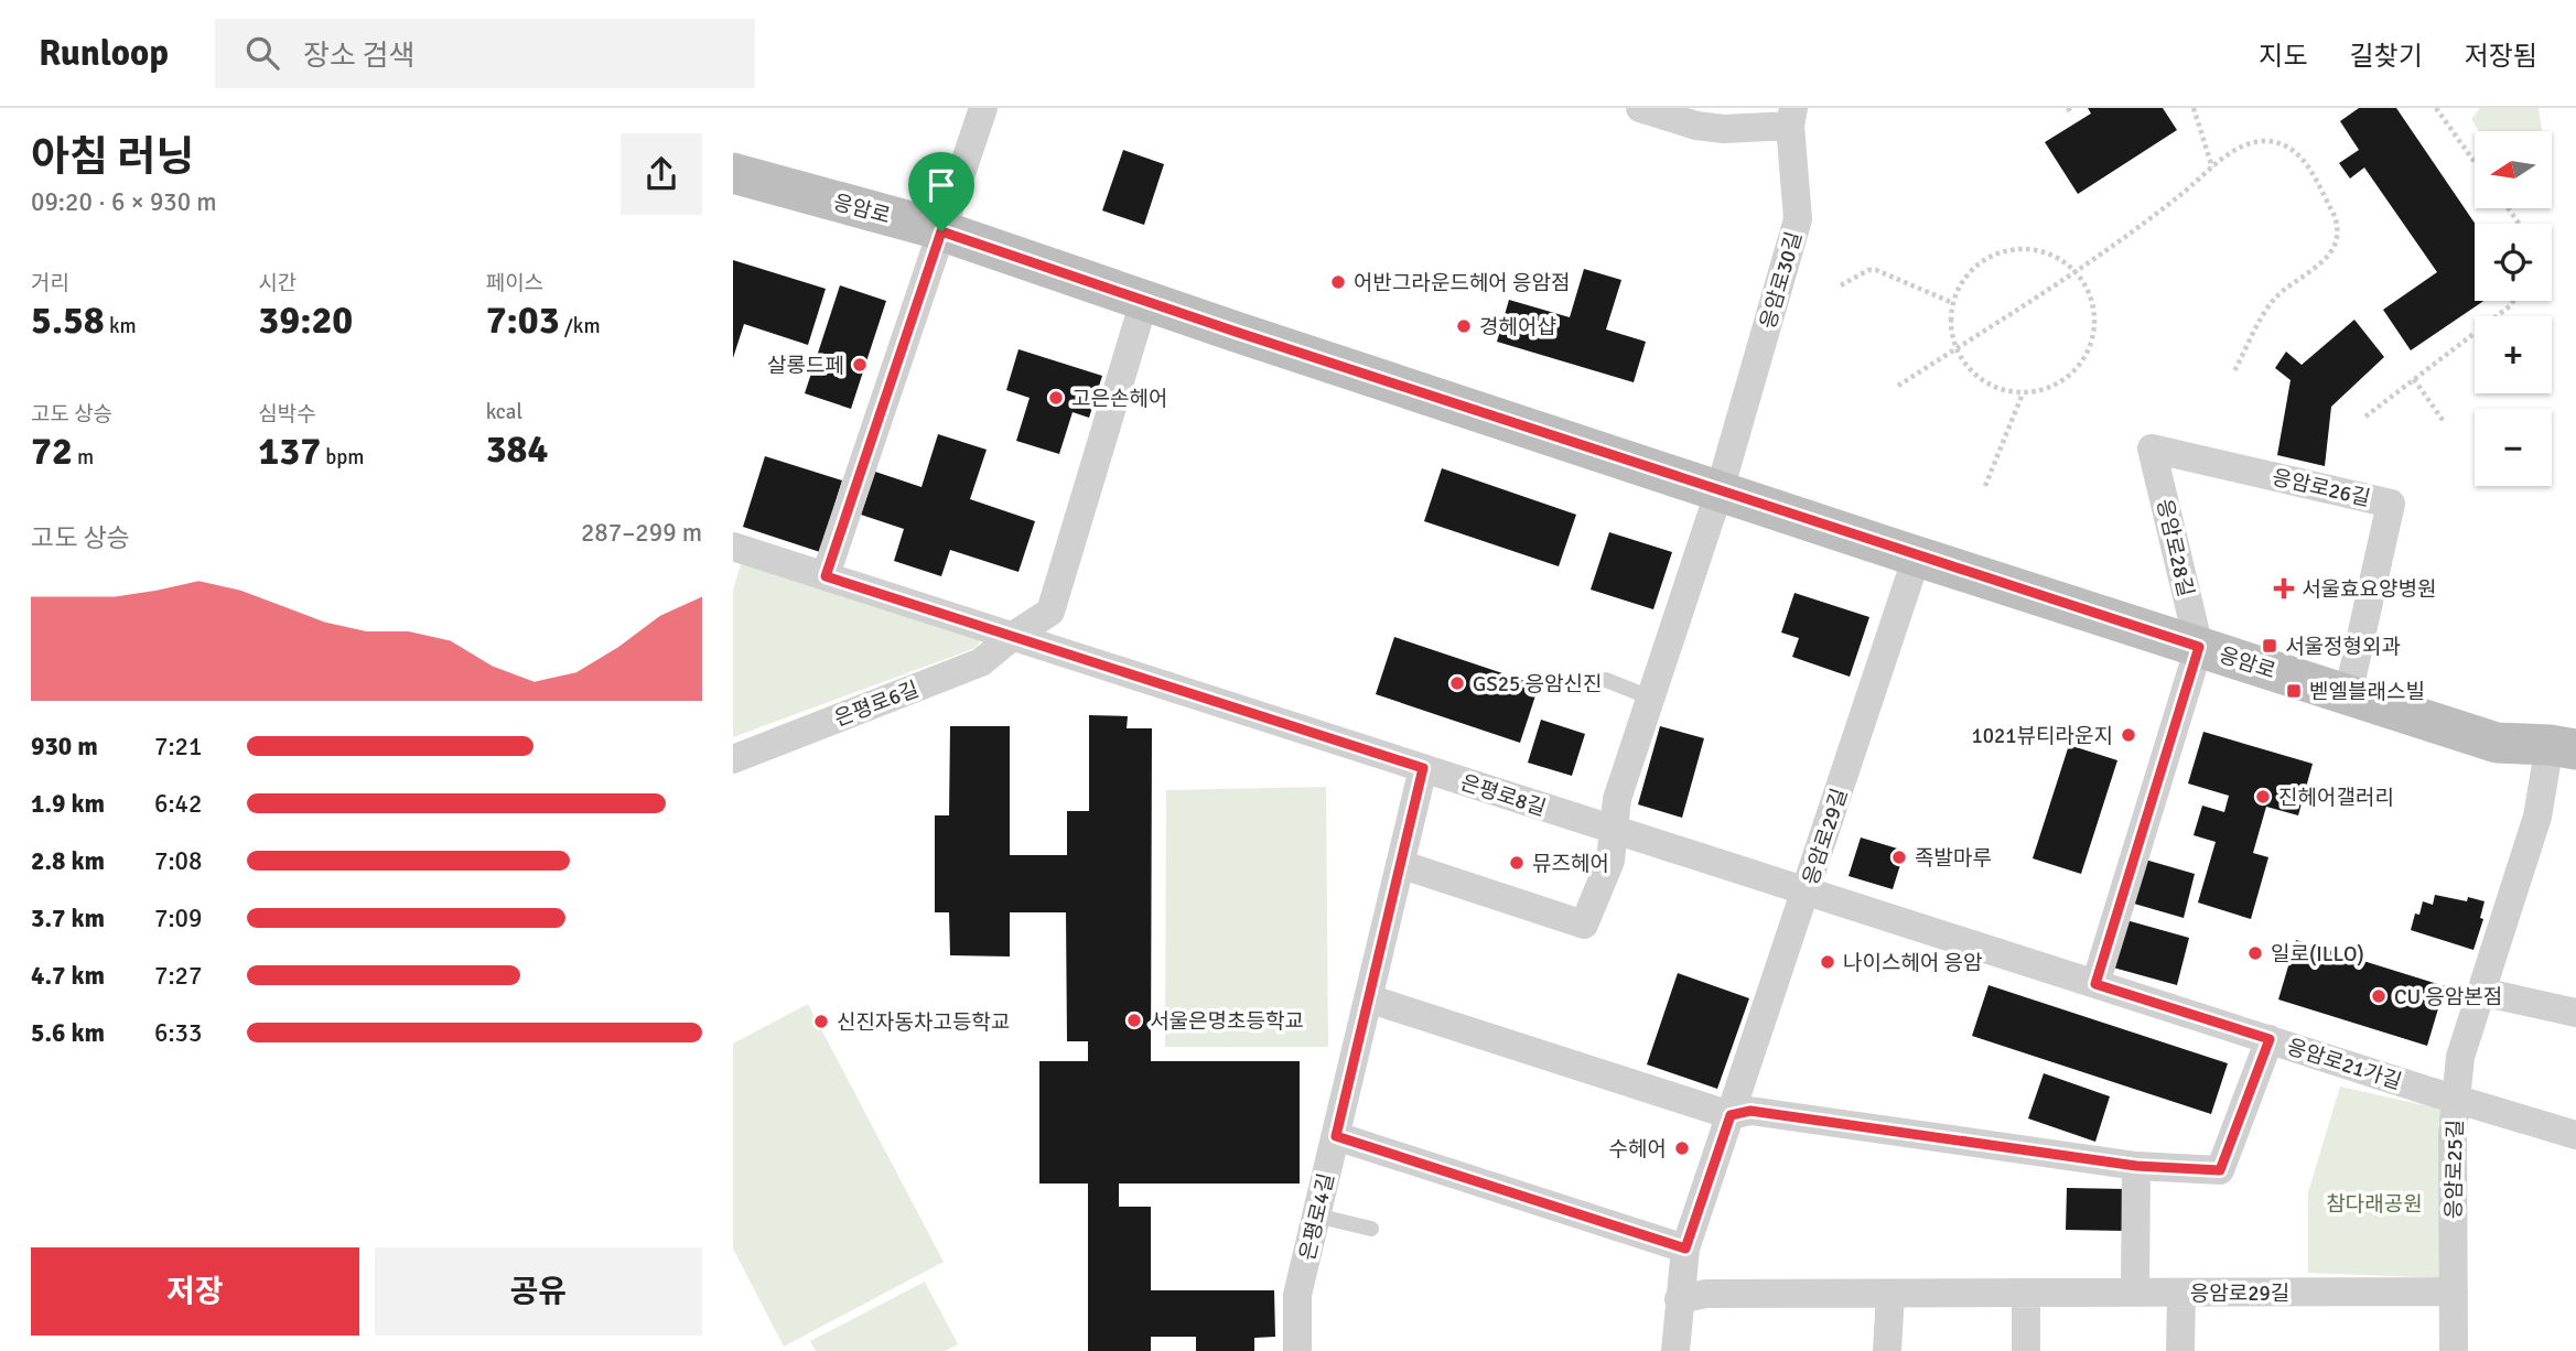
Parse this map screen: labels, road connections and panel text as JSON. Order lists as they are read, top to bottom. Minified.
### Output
{"streets":{"main road":["응암로"],"street":["응암로30길","응암로26길","응암로28길","은평로6길","은평로8길","응암로29길","응암로21가길","응암로25길","은평로4길"]},"crossings":[["응암로","응암로30길"],["응암로","응암로26길"],["응암로","응암로28길"],["응암로","은평로6길"],["응암로","응암로29길"],["응암로","응암로25길"],["응암로30길","은평로8길"],["응암로26길","응암로28길"],["은평로6길","은평로8길"],["은평로8길","응암로29길"],["은평로8길","응암로21가길"],["은평로8길","은평로4길"],["응암로29길","응암로21가길"],["응암로29길","응암로25길"],["응암로21가길","응암로25길"]],"parks":["참다래공원"],"places":{"other":["어반그라운드헤어 응암점","경헤어샵","살롱드페","고은손헤어","GS25 응암신진","1021뷰티라운지","진헤어갤러리","족발마루","뮤즈헤어","일로(ILLO)","나이스헤어 응암","CU 응암본점","서울은명초등학교","신진자동차고등학교","수헤어"],"health":["서울효요양병원"],"transit":["서울정형외과","벧엘블래스빌"]},"north":"left","page":{"header":"Runloop","search":"장소 검색","nav":["지도","길찾기","저장됨"],"heading":["아침 러닝","09:20 · 6 × 930 m"],"map_buttons":["+","−"],"stats":[["거리","5.58 km"],["시간","39:20"],["페이스","7:03 /km"],["고도 상승","72 m"],["심박수","137 bpm"],["kcal","384"]],"chart":["고도 상승","287–299 m"],"list":[{"name":"930 m","note":"7:21"},{"name":"1.9 km","note":"6:42"},{"name":"2.8 km","note":"7:08"},{"name":"3.7 km","note":"7:09"},{"name":"4.7 km","note":"7:27"},{"name":"5.6 km","note":"6:33"}],"buttons":["저장","공유"]}}
